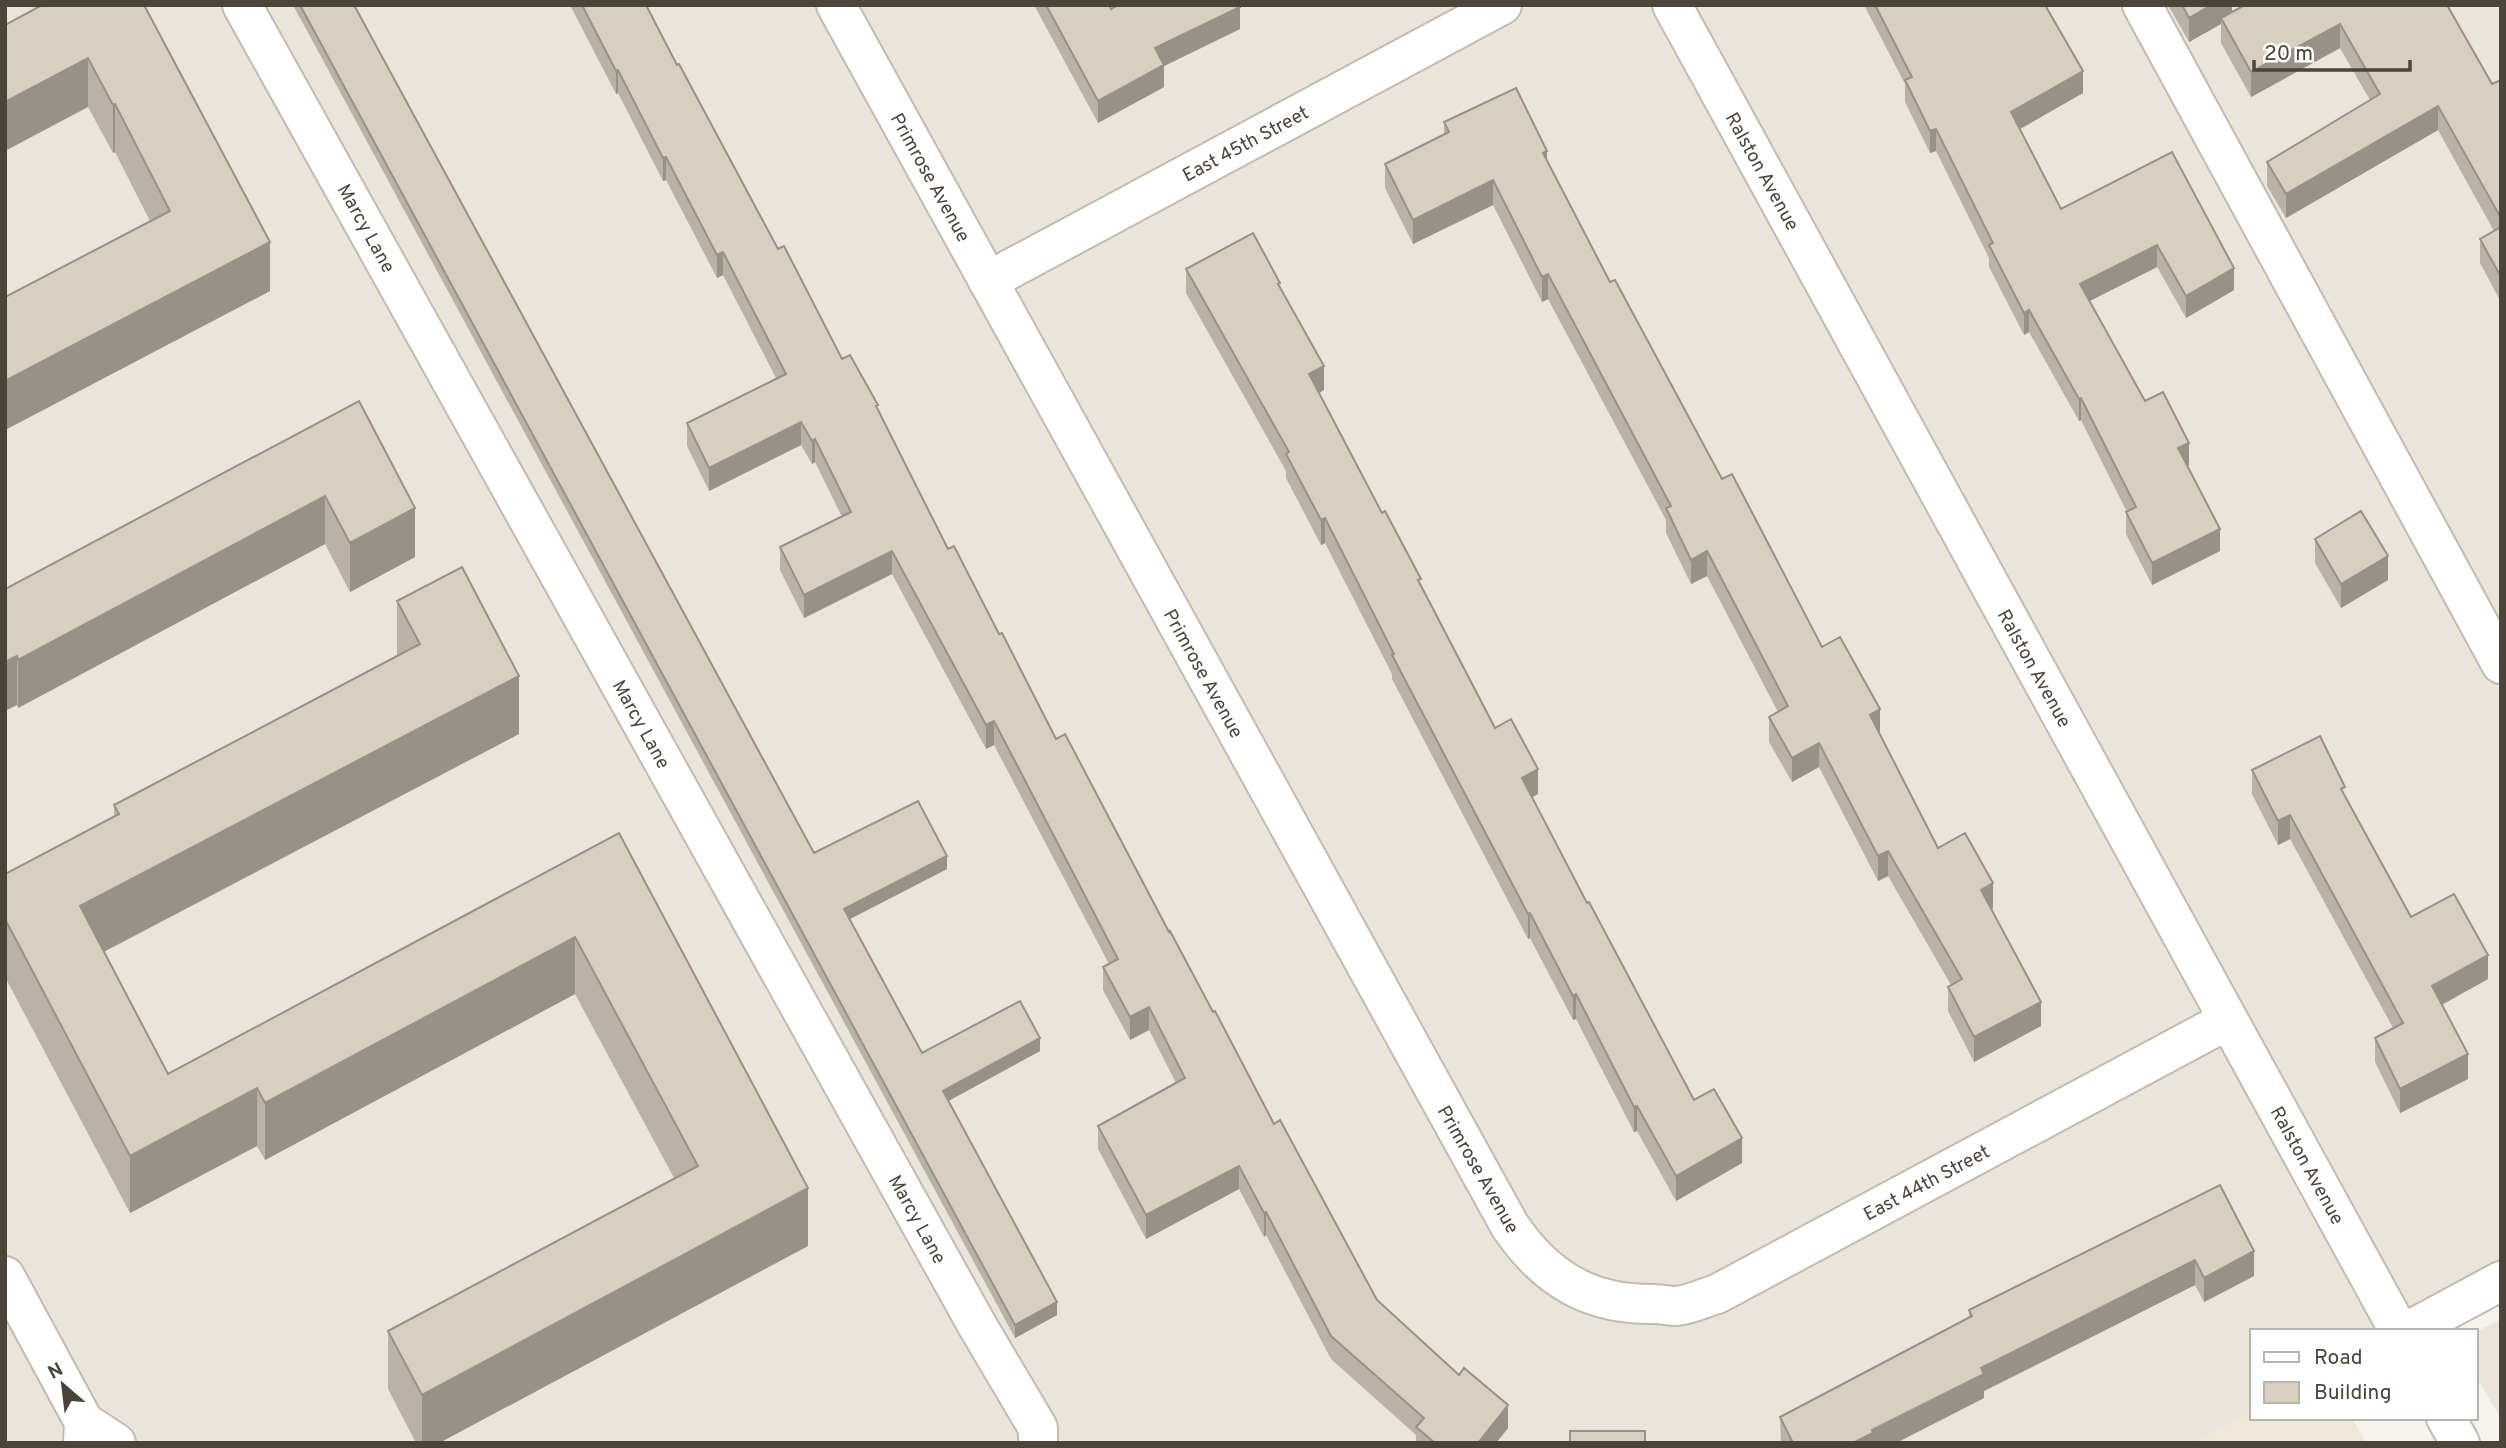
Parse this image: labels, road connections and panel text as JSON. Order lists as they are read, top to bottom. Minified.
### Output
{"streets":{"street":["East 45th Street","Ralston Avenue","Primrose Avenue","Marcy Lane","East 44th Street"]},"crossings":[["East 45th Street","Primrose Avenue"],["Ralston Avenue","East 44th Street"],["Primrose Avenue","East 44th Street"]],"legend":["Road","Building"],"scale_bar":"20 m","north":"top left"}
